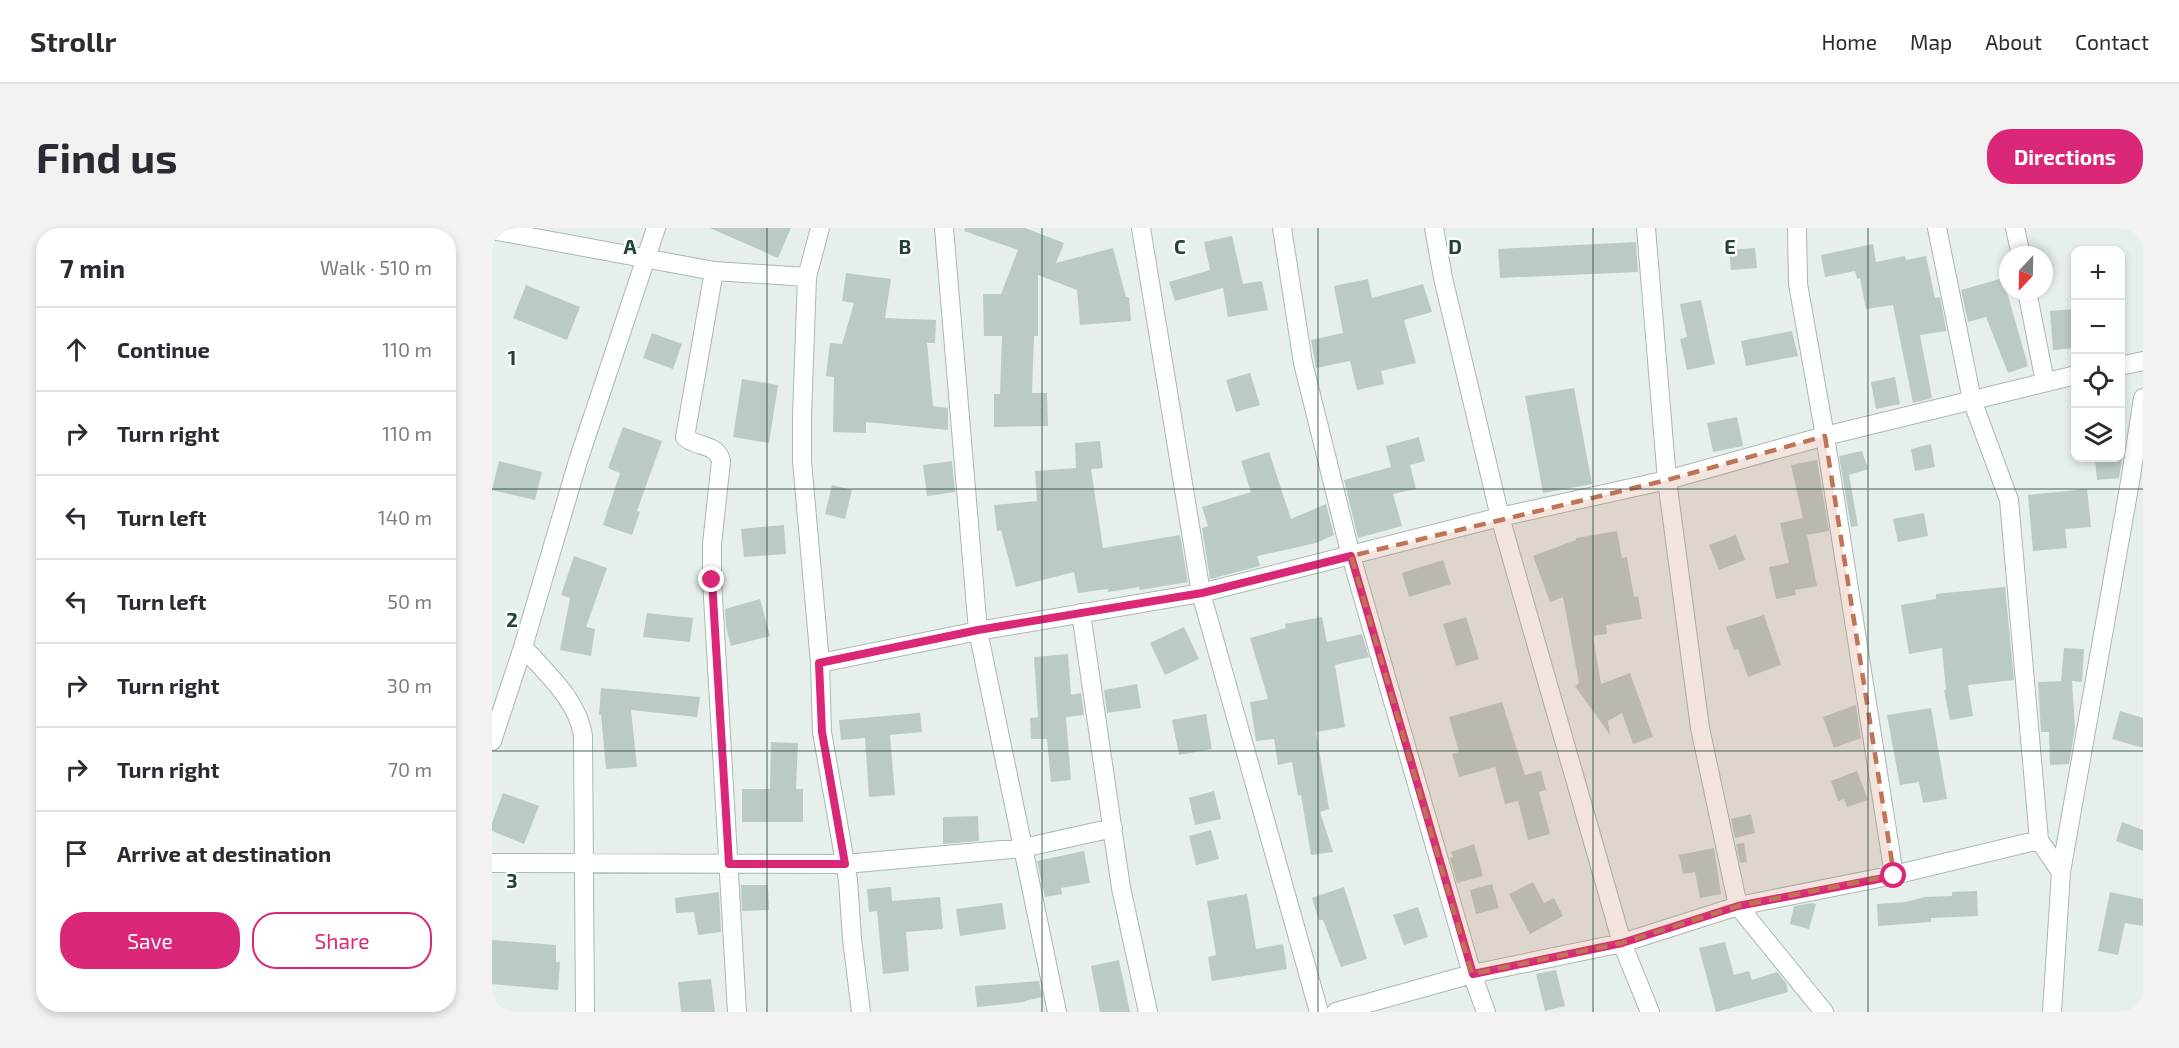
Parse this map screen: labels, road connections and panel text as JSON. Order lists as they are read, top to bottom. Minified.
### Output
{"north":"bottom","page":{"header":"Strollr","nav":["Home","Map","About","Contact"],"buttons":["Directions",["Save","Share"]],"title":"Find us","heading":["7 min","Walk · 510 m"],"map_buttons":["+","−"],"list":[["Continue","110 m"],["Turn right","110 m"],["Turn left","140 m"],["Turn left","50 m"],["Turn right","30 m"],["Turn right","70 m"],"Arrive at destination"]},"grid":{"columns":["A","B","C","D","E"],"rows":["1","2","3"]}}
